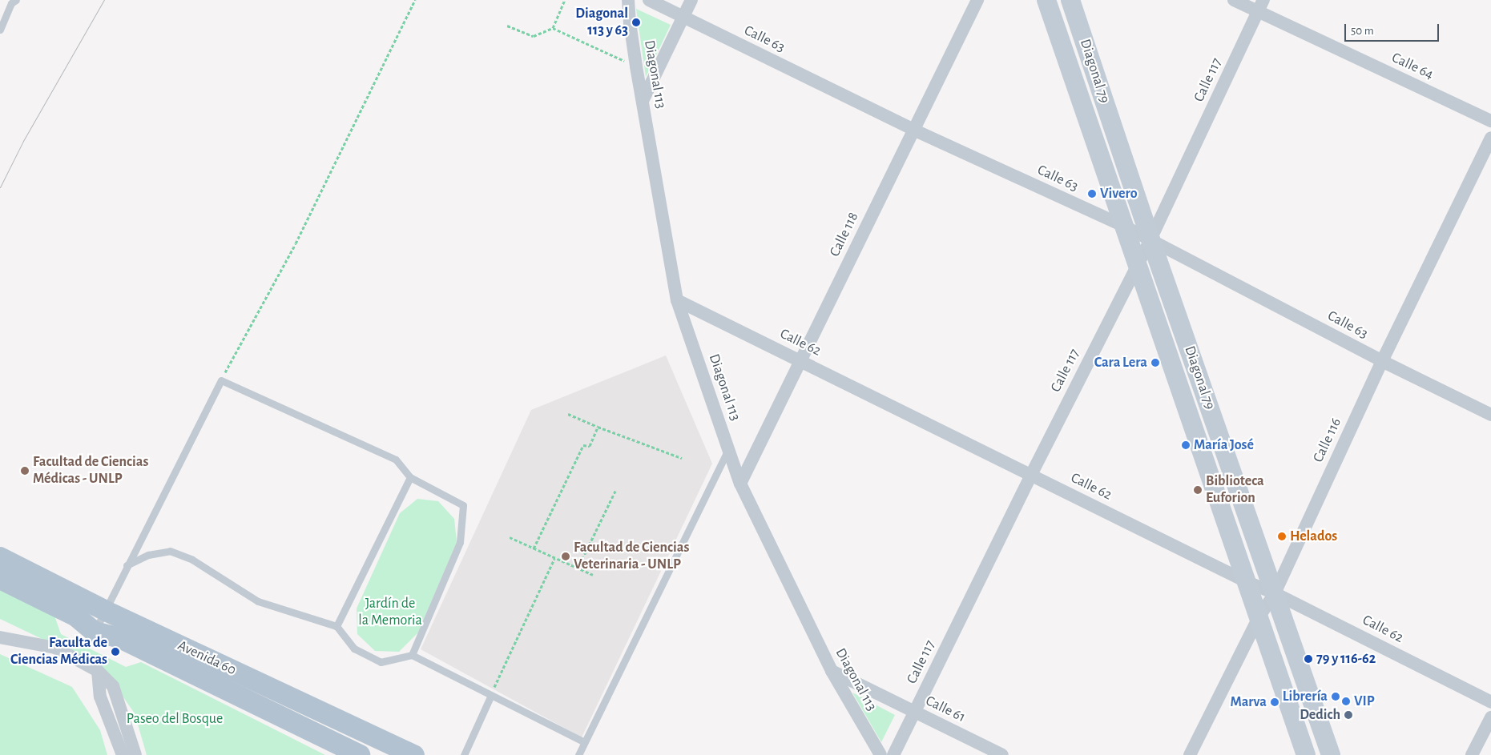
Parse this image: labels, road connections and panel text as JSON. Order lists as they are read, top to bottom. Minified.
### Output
{"streets":{"main road":["Diagonal 79","Avenida 60"],"street":["Calle 63","Calle 64","Diagonal 113","Calle 117","Calle 118","Calle 62","Calle 116","Calle 61"]},"crossings":[["Calle 63","Diagonal 79"],["Calle 63","Calle 117"],["Calle 63","Calle 118"],["Calle 63","Calle 116"],["Calle 64","Calle 117"],["Diagonal 79","Calle 117"],["Diagonal 79","Calle 62"],["Diagonal 79","Calle 116"],["Diagonal 113","Calle 118"],["Diagonal 113","Calle 62"],["Diagonal 113","Calle 61"],["Calle 117","Calle 62"],["Calle 117","Calle 61"],["Calle 118","Calle 62"],["Calle 62","Calle 116"]],"parks":["Jardín de la Memoria","Paseo del Bosque"],"places":["Diagonal 113 y 63","Vivero","Cara Lera","María José","Facultad de Ciencias Médicas - UNLP","Biblioteca Euforion","Helados","Facultad de Ciencias Veterinaria - UNLP","Faculta de Ciencias Médicas","79 y 116-62","Librería","VIP","Marva","Dedich"],"scale_bar":"50 m"}
